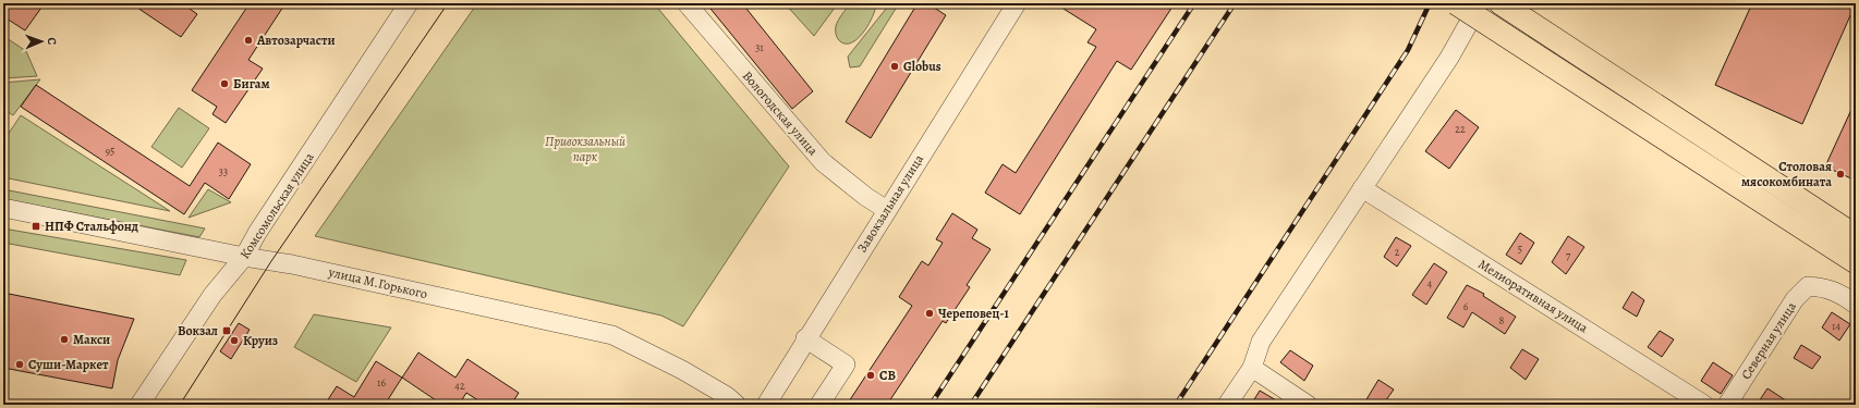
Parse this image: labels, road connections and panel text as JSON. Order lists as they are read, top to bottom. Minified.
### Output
{"streets":{"street":["Вологодская улица","Завокзальная улица","Комсомольская улица","улица М.Горького","Мелиоративная улица","Северная улица"]},"crossings":[["Вологодская улица","Завокзальная улица"],["Комсомольская улица","улица М.Горького"]],"parks":["Привокзальный парк"],"places":{"other":["Автозарчасти","Globus","Бигам","Столовая мясокомбината","Череповец-1","Макси","Круиз","Суши-Маркет","СВ"],"transit":["НПФ Стальфонд","Вокзал"]},"house_numbers":["31","22","95","33","5","2","7","4","6","8","14","16","42"],"north":"right"}
